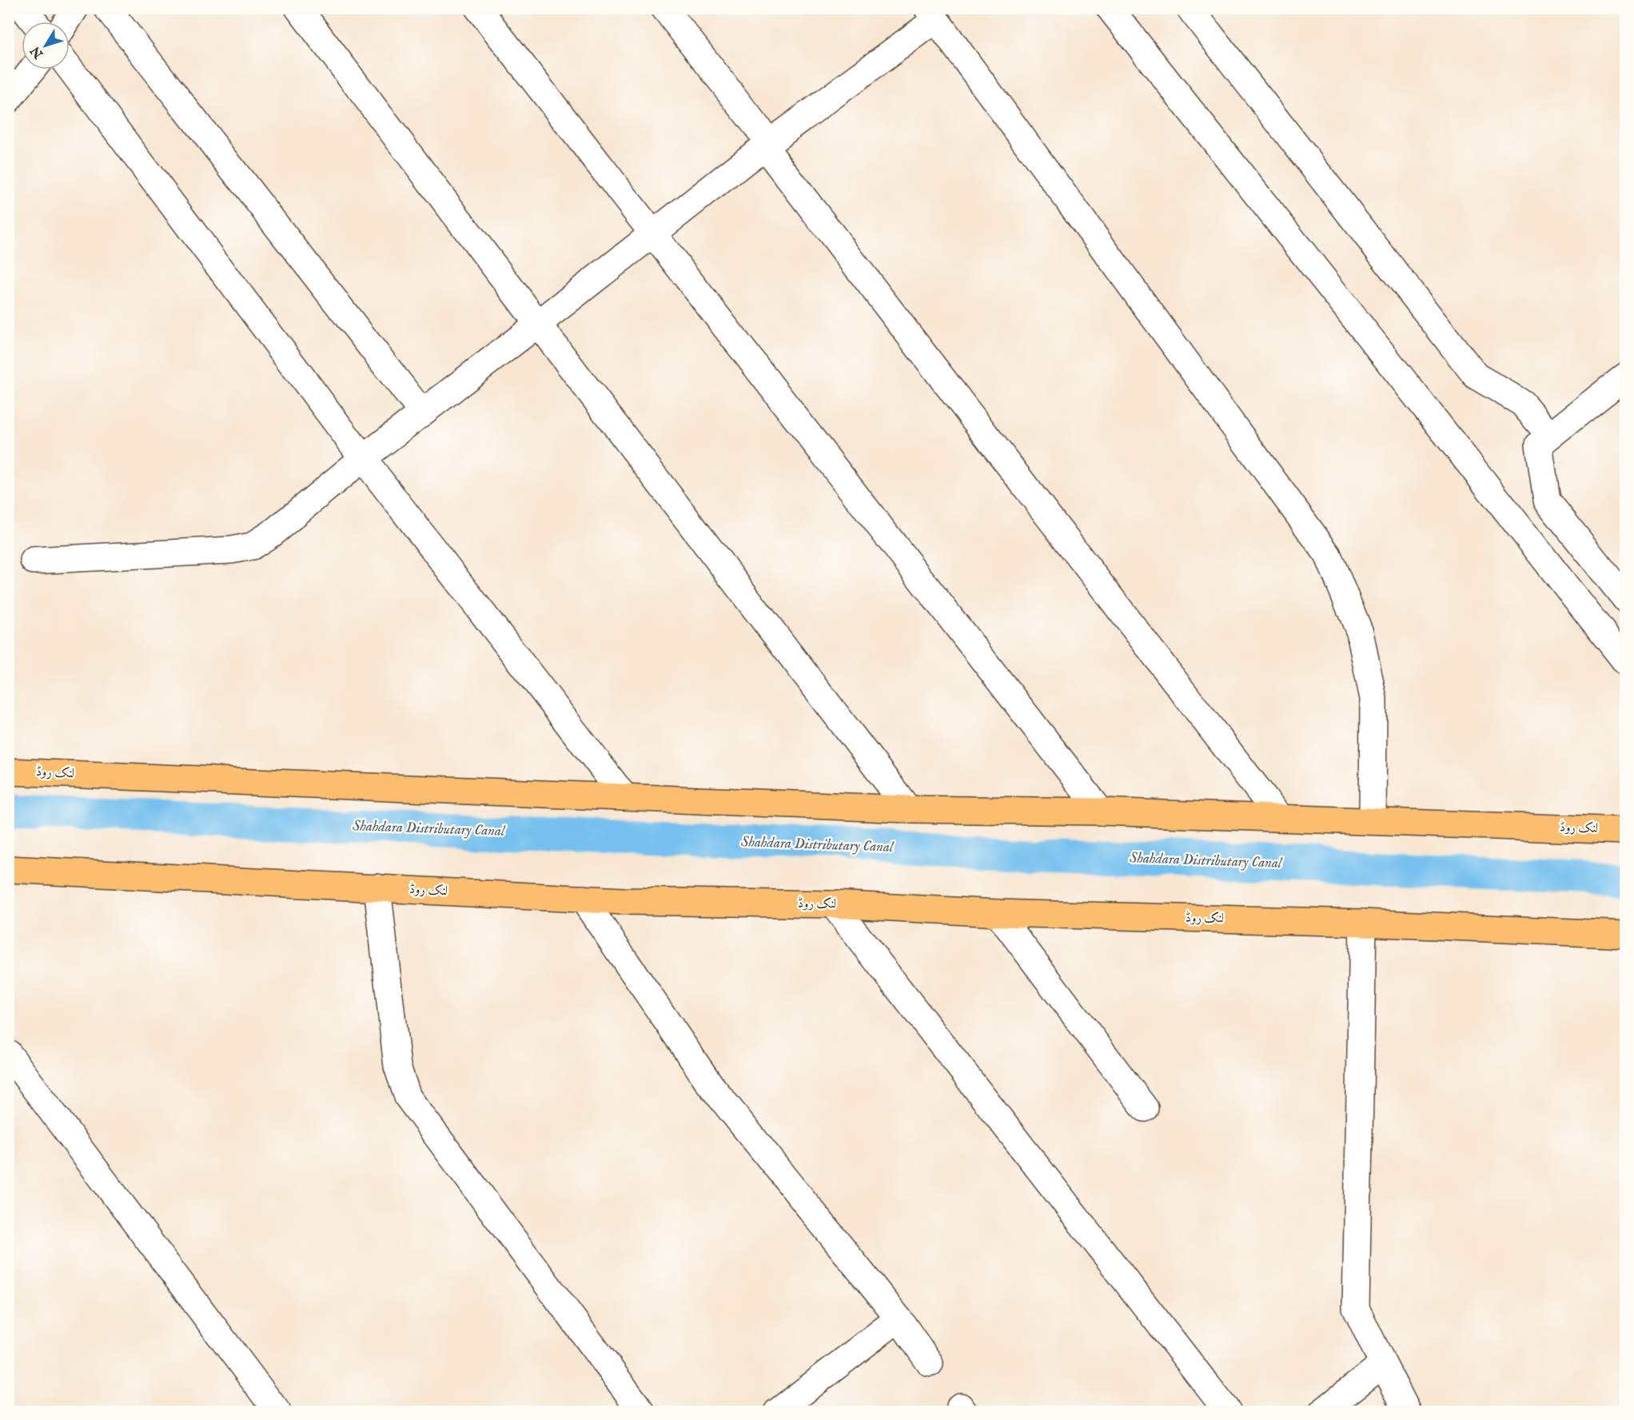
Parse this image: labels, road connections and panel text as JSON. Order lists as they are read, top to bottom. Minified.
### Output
{"streets":{"main road":["لنک روڈ"]},"water":["Shahdara Distributary Canal"],"north":"bottom left"}
